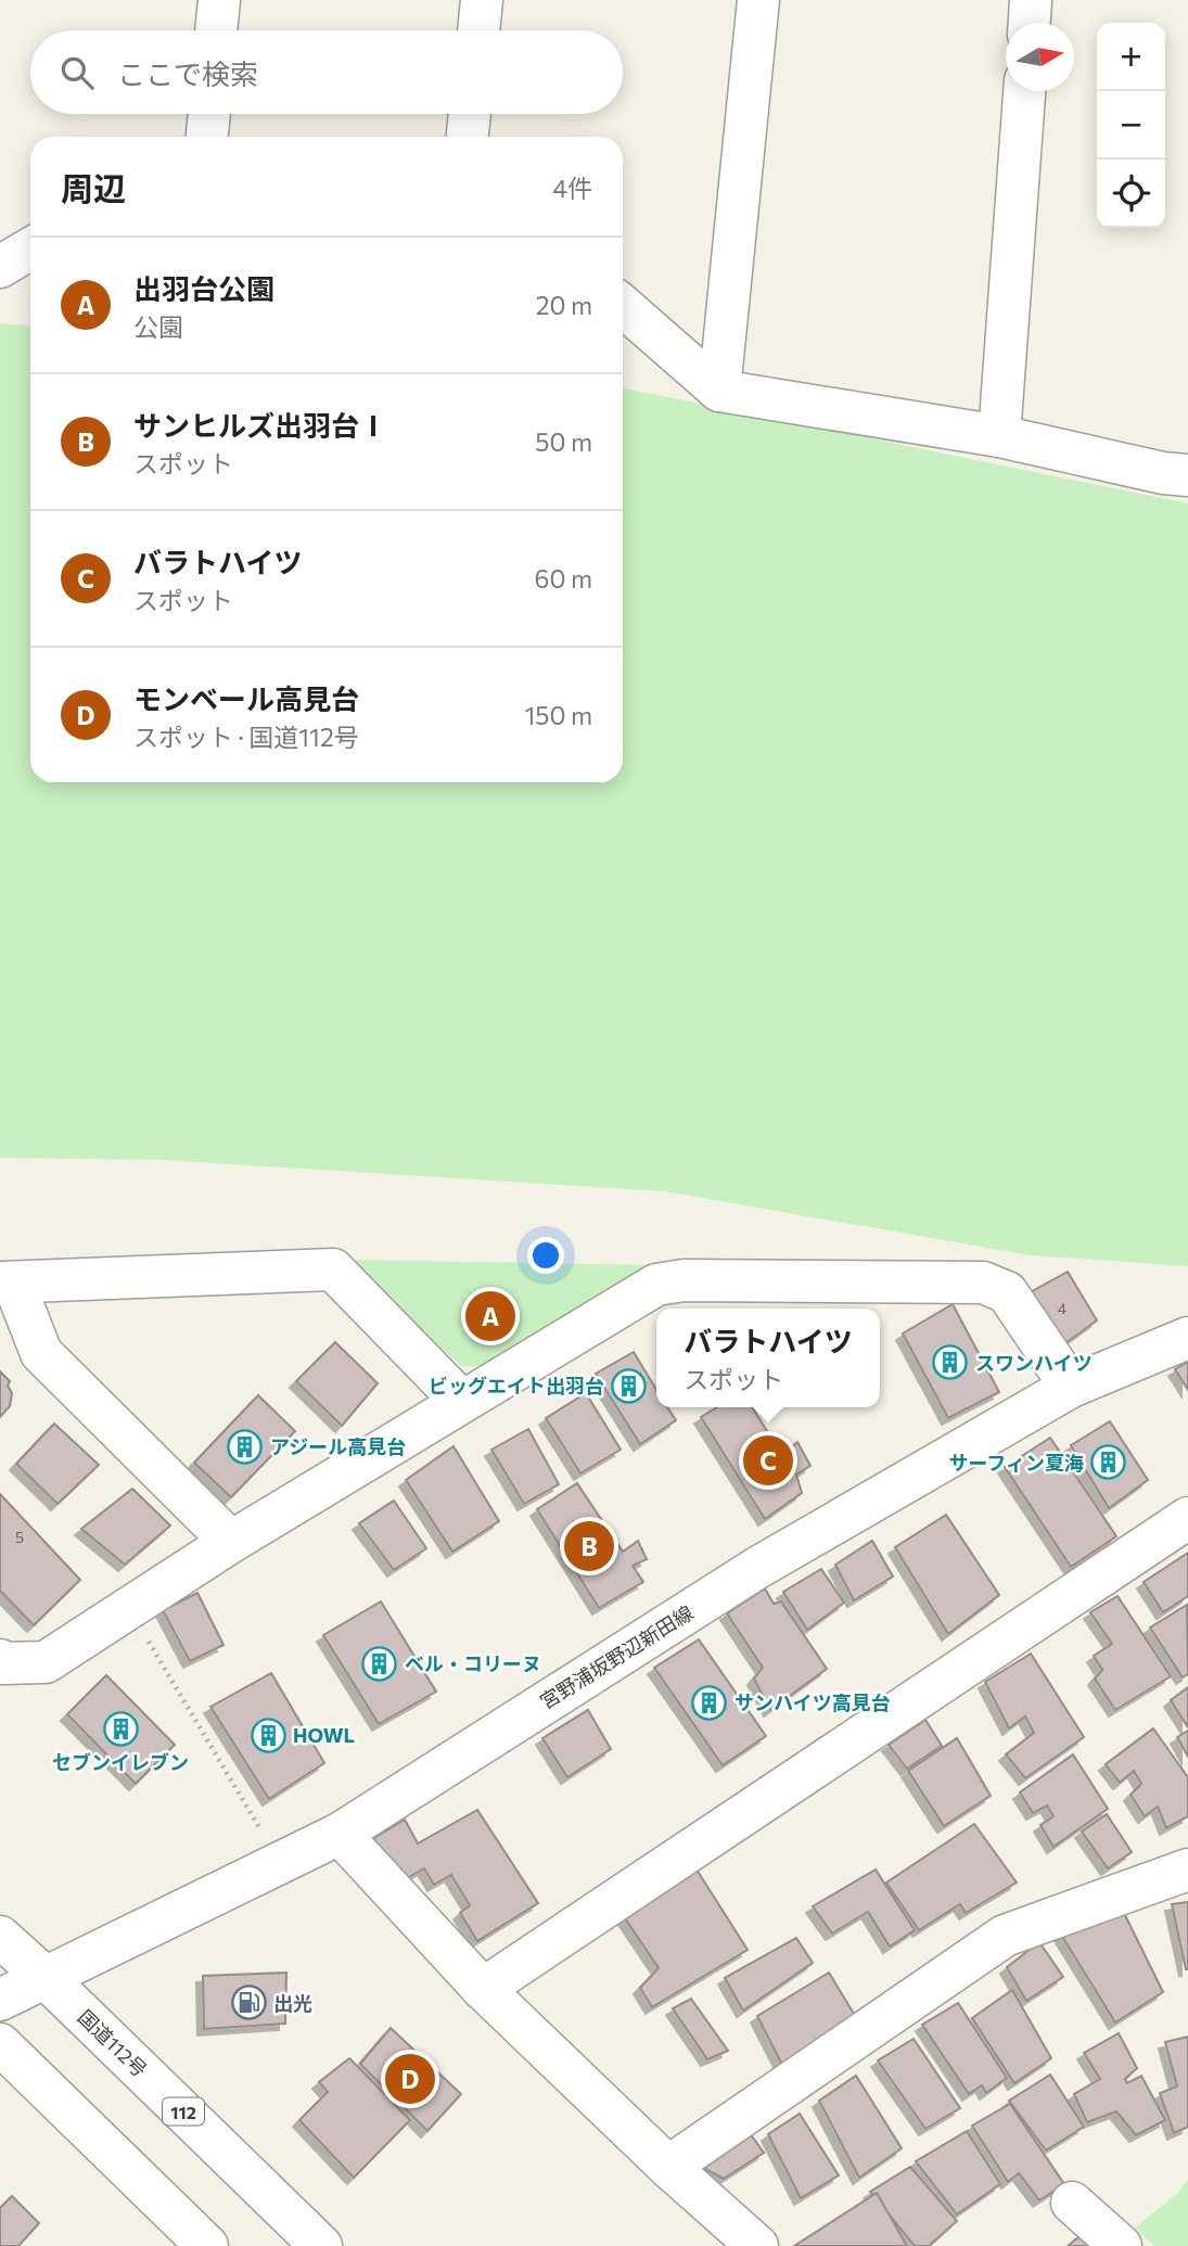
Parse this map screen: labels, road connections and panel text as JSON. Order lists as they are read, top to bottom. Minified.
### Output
{"streets":{"main road":["宮野浦坂野辺新田線","国道112号","112"]},"crossings":[["宮野浦坂野辺新田線","国道112号"]],"places":{"building":["スワンハイツ","ビッグエイト出羽台","アジール高見台","サーフィン夏海","ベル・コリーヌ","サンハイツ高見台","セブンイレブン","HOWL"],"fuel station":["出光"]},"house_numbers":["4","5"],"north":"right","page":{"map_buttons":["+","−"],"search":"ここで検索","heading":["周辺","4件"],"list":[{"mark":"A","name":"出羽台公園","note":"公園","value":"20 m"},{"mark":"B","name":"サンヒルズ出羽台Ⅰ","note":"スポット","value":"50 m"},{"mark":"C","name":"バラトハイツ","note":"スポット","value":"60 m"},{"mark":"D","name":"モンベール高見台","note":"スポット · 国道112号","value":"150 m"}],"pins":["A","C","B","D"],"popup":["バラトハイツ","スポット"]}}
